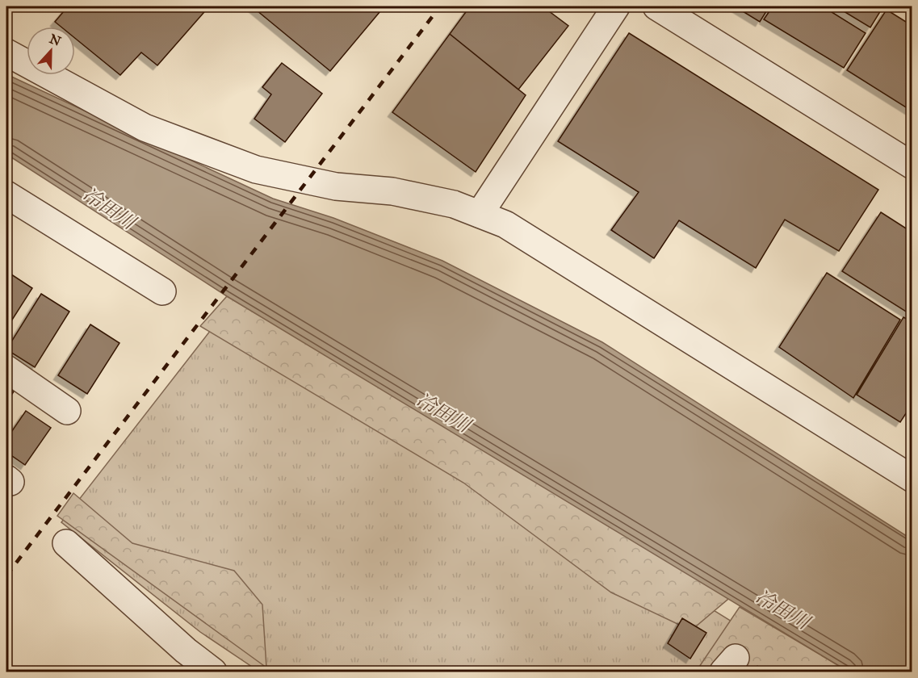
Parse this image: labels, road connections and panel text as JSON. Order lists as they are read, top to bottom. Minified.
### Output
{"water":["冷田川"],"north":"top"}
